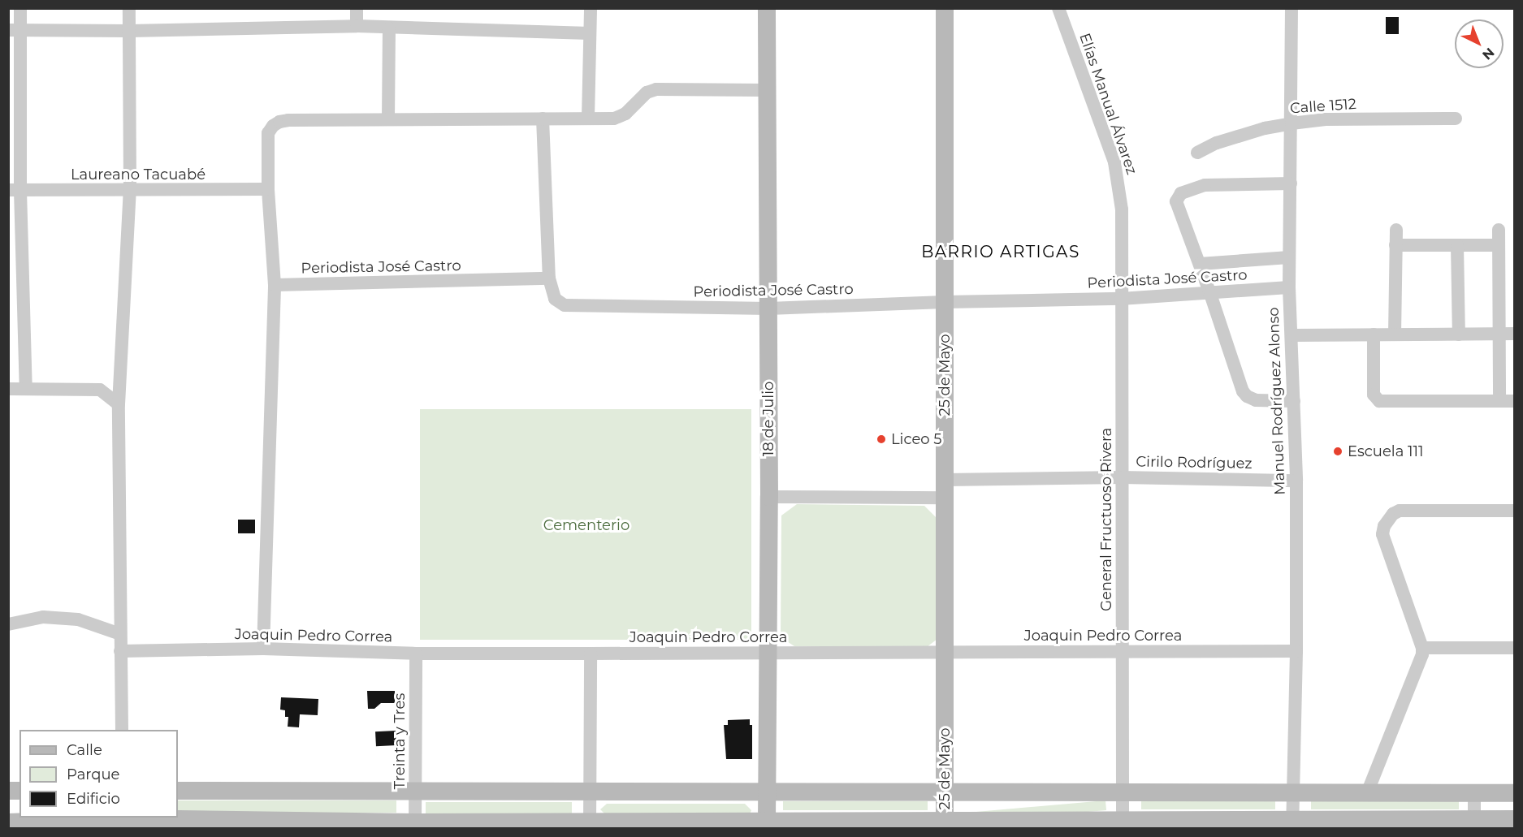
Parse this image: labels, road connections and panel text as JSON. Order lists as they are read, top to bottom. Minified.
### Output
{"streets":{"street":["Elías Manual Álvarez","Calle 1512","Laureano Tacuabé","Periodista José Castro","25 de Mayo","Manuel Rodríguez Alonso","18 de Julio","Cirilo Rodríguez","General Fructuoso Rivera","Joaquin Pedro Correa","Treinta y Tres"]},"crossings":[["Elías Manual Álvarez","Periodista José Castro"],["Elías Manual Álvarez","General Fructuoso Rivera"],["Calle 1512","Manuel Rodríguez Alonso"],["Periodista José Castro","25 de Mayo"],["Periodista José Castro","Manuel Rodríguez Alonso"],["Periodista José Castro","18 de Julio"],["Periodista José Castro","General Fructuoso Rivera"],["25 de Mayo","Cirilo Rodríguez"],["25 de Mayo","Joaquin Pedro Correa"],["Manuel Rodríguez Alonso","Cirilo Rodríguez"],["Manuel Rodríguez Alonso","Joaquin Pedro Correa"],["18 de Julio","Cirilo Rodríguez"],["18 de Julio","Joaquin Pedro Correa"],["Cirilo Rodríguez","General Fructuoso Rivera"],["General Fructuoso Rivera","Joaquin Pedro Correa"],["Joaquin Pedro Correa","Treinta y Tres"]],"districts":["BARRIO ARTIGAS"],"parks":["Cementerio"],"places":["Liceo 5","Escuela 111"],"legend":["Calle","Parque","Edificio"],"north":"bottom right"}
